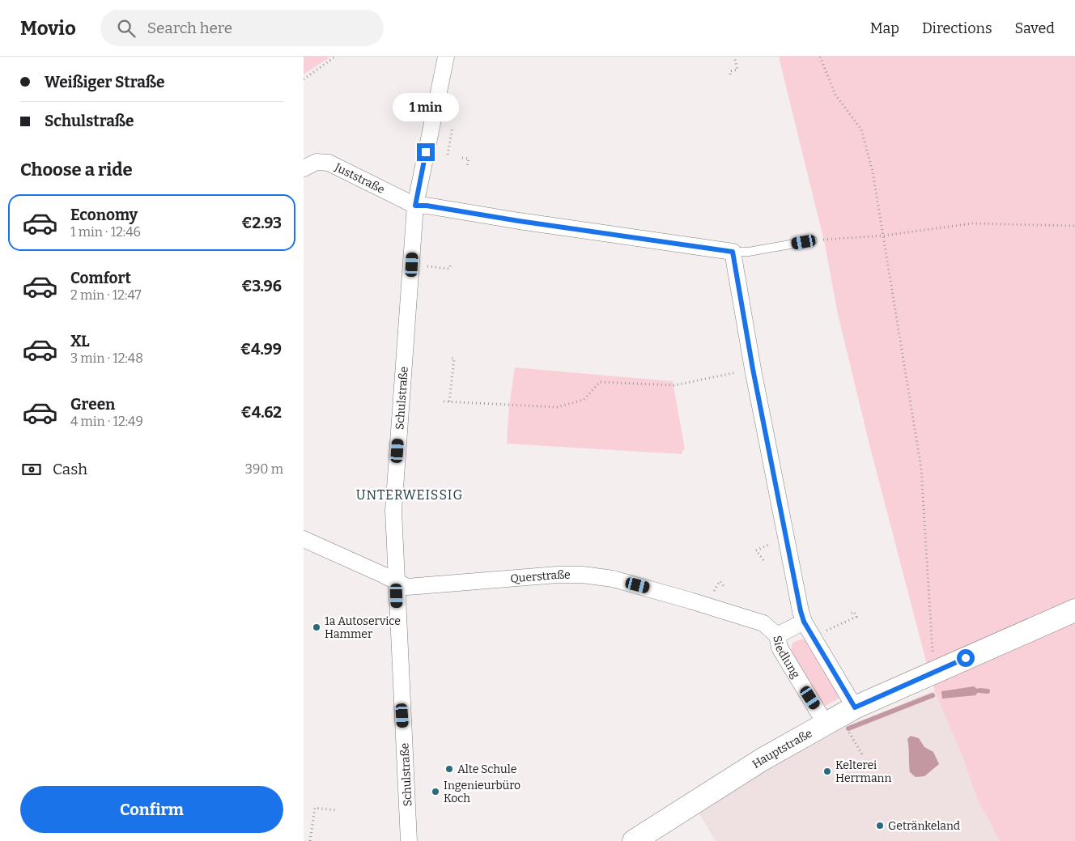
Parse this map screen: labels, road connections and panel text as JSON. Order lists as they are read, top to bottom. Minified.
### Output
{"streets":{"street":["Juststraße","Schulstraße","Querstraße","Siedlung","Hauptstraße"]},"crossings":[["Juststraße","Schulstraße"],["Schulstraße","Querstraße"],["Querstraße","Siedlung"],["Siedlung","Hauptstraße"]],"districts":["UNTERWEISSIG"],"places":["1a Autoservice Hammer","Alte Schule","Kelterei Herrmann","Ingenieurbüro Koch","Getränkeland"],"page":{"header":"Movio","search":"Search here","nav":["Map","Directions","Saved"],"banner":["Weißiger Straße","Schulstraße"],"bubble":"1 min","heading":"Choose a ride","list":[{"name":"Economy","note":"1 min · 12:46","value":"€2.93"},{"name":"Comfort","note":"2 min · 12:47","value":"€3.96"},{"name":"XL","note":"3 min · 12:48","value":"€4.99"},{"name":"Green","note":"4 min · 12:49","value":"€4.62"}],"pay":["Cash","390 m"],"buttons":"Confirm"}}
